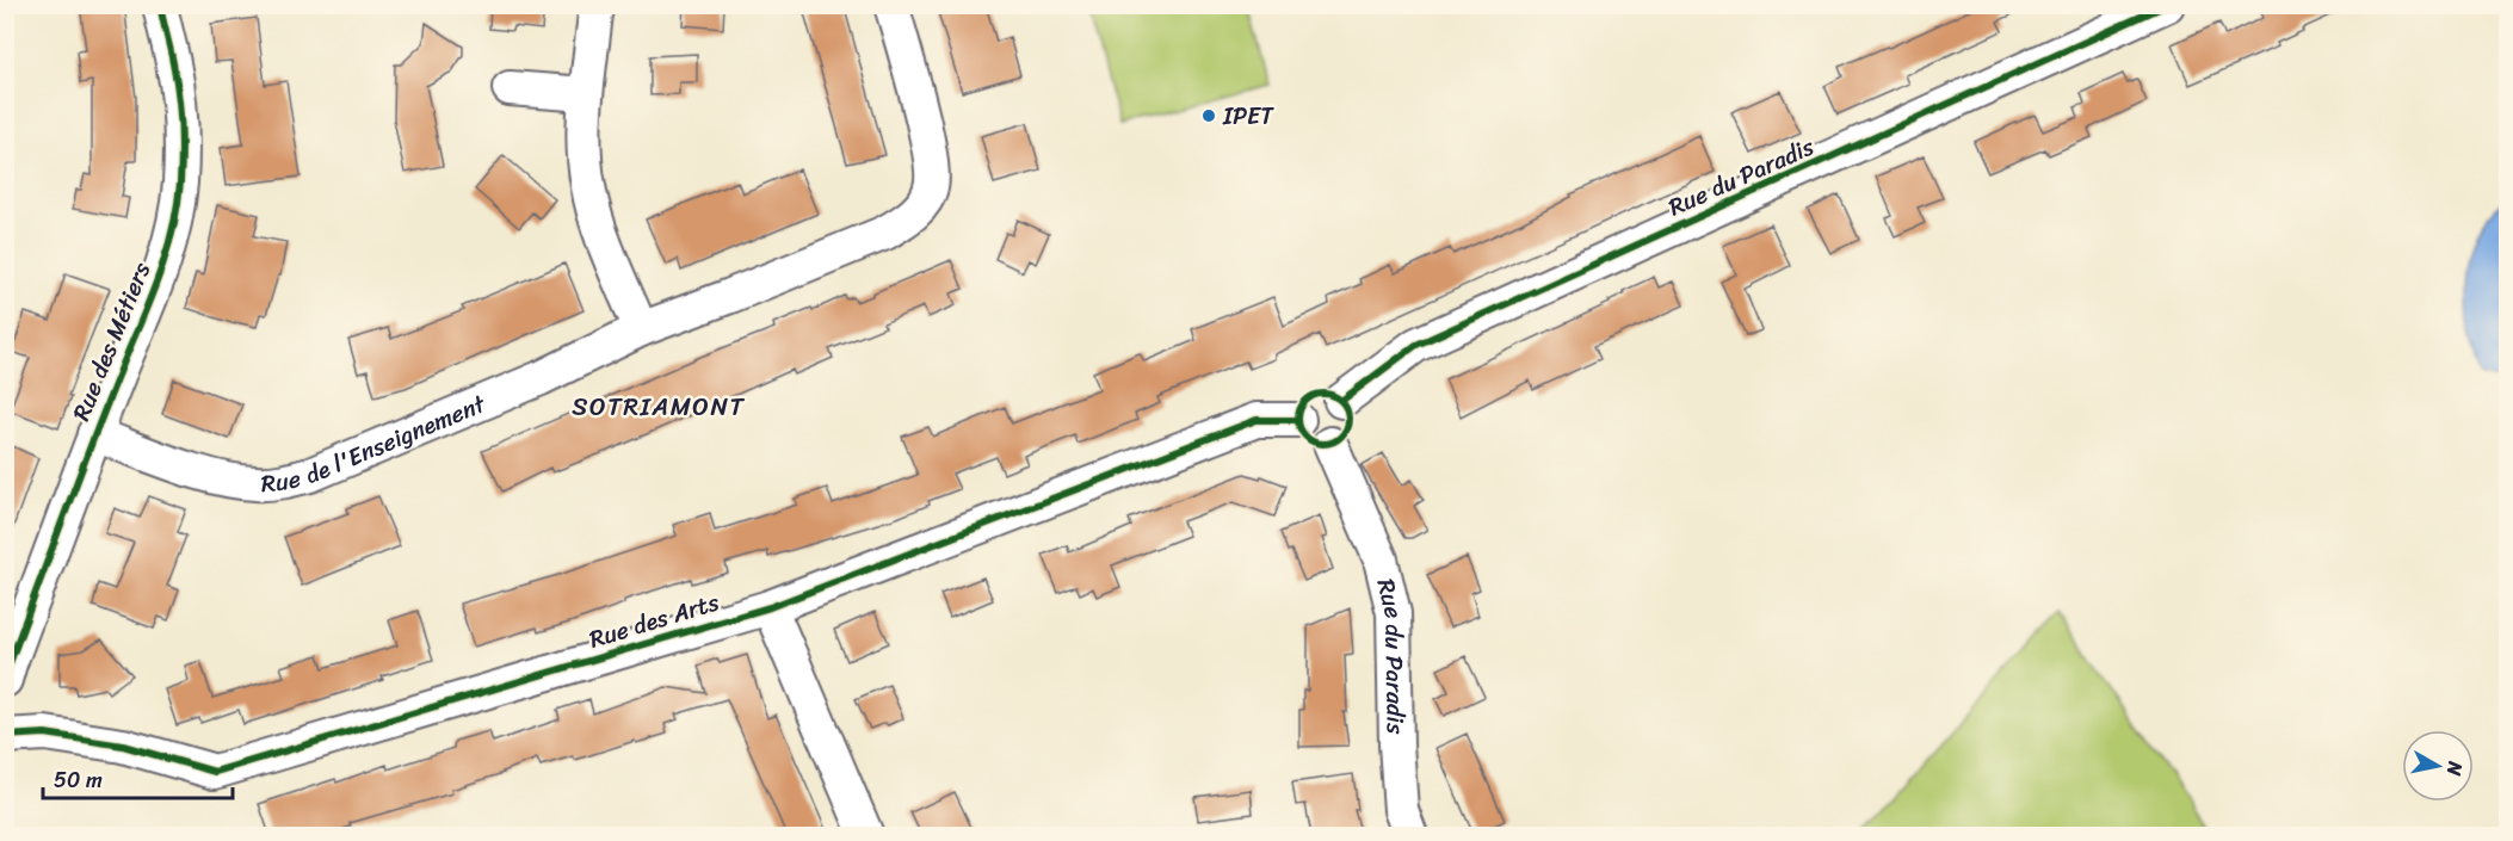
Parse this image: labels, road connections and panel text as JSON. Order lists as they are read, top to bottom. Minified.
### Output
{"streets":{"street":["Rue du Paradis","Rue des Métiers","Rue de l'Enseignement","Rue des Arts"]},"crossings":[["Rue du Paradis","Rue des Arts"],["Rue des Métiers","Rue de l'Enseignement"]],"districts":["SOTRIAMONT"],"places":["IPET"],"scale_bar":"50 m","north":"right"}
